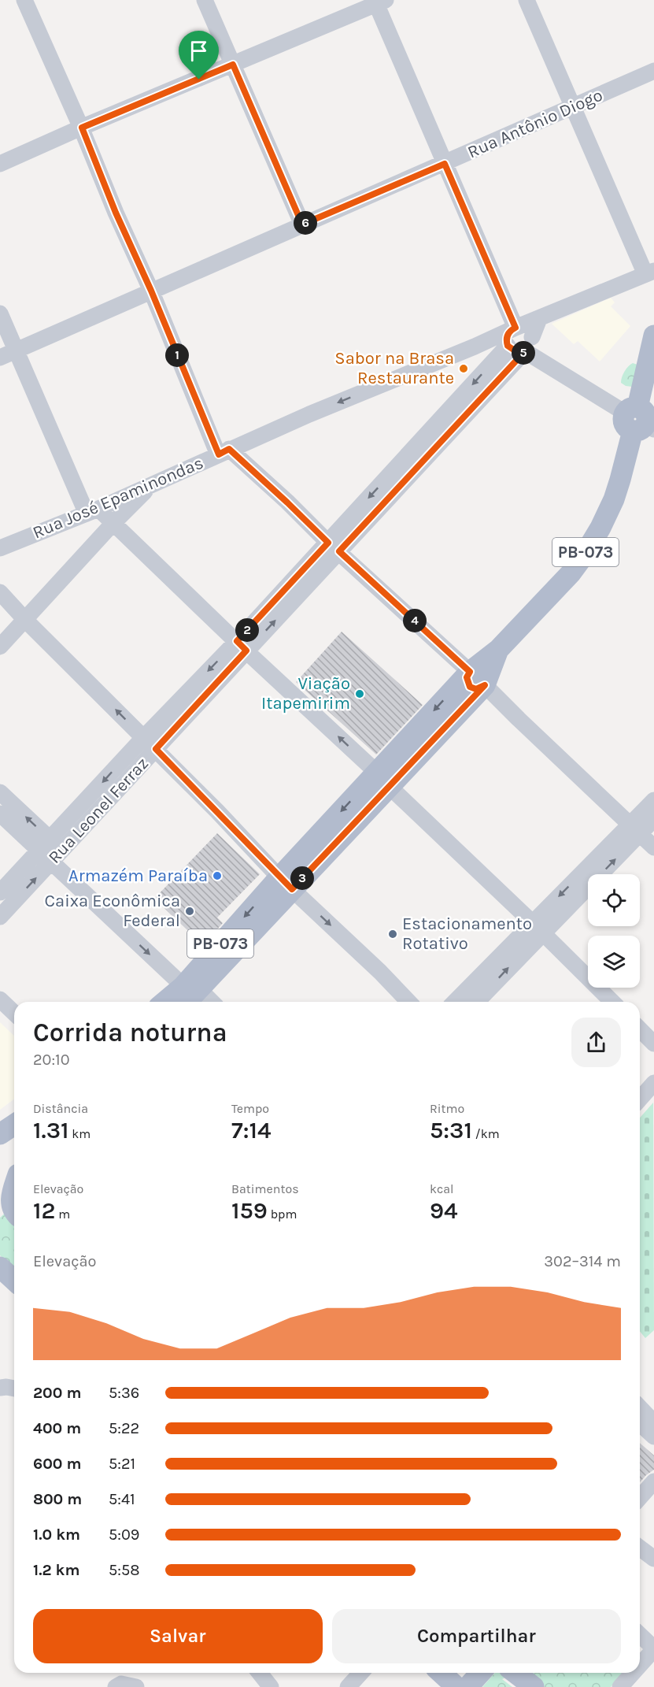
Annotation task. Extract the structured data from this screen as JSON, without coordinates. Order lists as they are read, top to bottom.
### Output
{
  "streets": {
    "main road": ["PB-073"],
    "street": ["Rua Antônio Diogo", "Rua José Epaminondas", "Rua Leonel Ferraz"]
  },
  "crossings": [
    ["Rua José Epaminondas", "Rua Leonel Ferraz"]
  ],
  "one_way": ["Rua José Epaminondas"],
  "places": [
    "Sabor na Brasa Restaurante",
    "Viação Itapemirim",
    "Armazém Paraíba",
    "Caixa Econômica Federal",
    "Estacionamento Rotativo"
  ],
  "page": {
    "pins": [
      "6",
      "5",
      "1",
      "4",
      "2",
      "3"
    ],
    "heading": ["Corrida noturna", "20:10"],
    "stats": [
      ["Distância", "1.31 km"],
      ["Tempo", "7:14"],
      ["Ritmo", "5:31 /km"],
      ["Elevação", "12 m"],
      ["Batimentos", "159 bpm"],
      ["kcal", "94"]
    ],
    "chart": ["Elevação", "302–314 m"],
    "list": [
      {
        "name": "200 m",
        "note": "5:36"
      },
      {
        "name": "400 m",
        "note": "5:22"
      },
      {
        "name": "600 m",
        "note": "5:21"
      },
      {
        "name": "800 m",
        "note": "5:41"
      },
      {
        "name": "1.0 km",
        "note": "5:09"
      },
      {
        "name": "1.2 km",
        "note": "5:58"
      }
    ],
    "buttons": ["Salvar", "Compartilhar"]
  }
}
